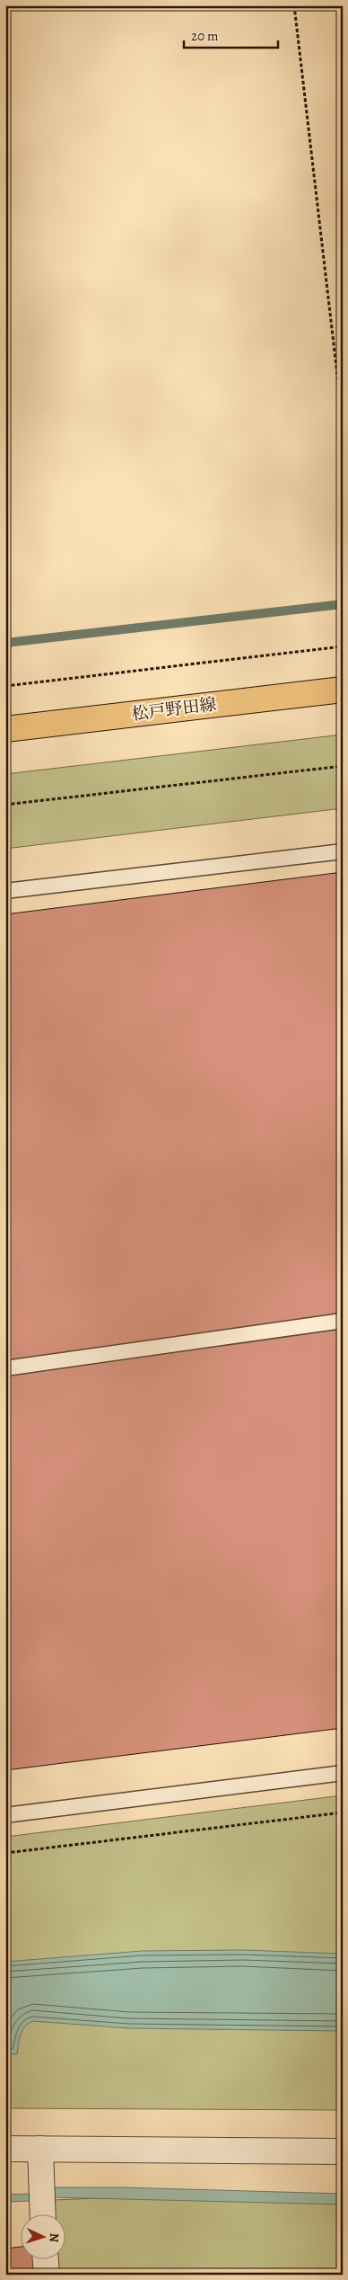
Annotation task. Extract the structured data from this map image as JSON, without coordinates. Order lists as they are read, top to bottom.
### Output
{
  "streets": {
    "main road": ["松戸野田線"]
  },
  "scale_bar": "20 m",
  "north": "right"
}
